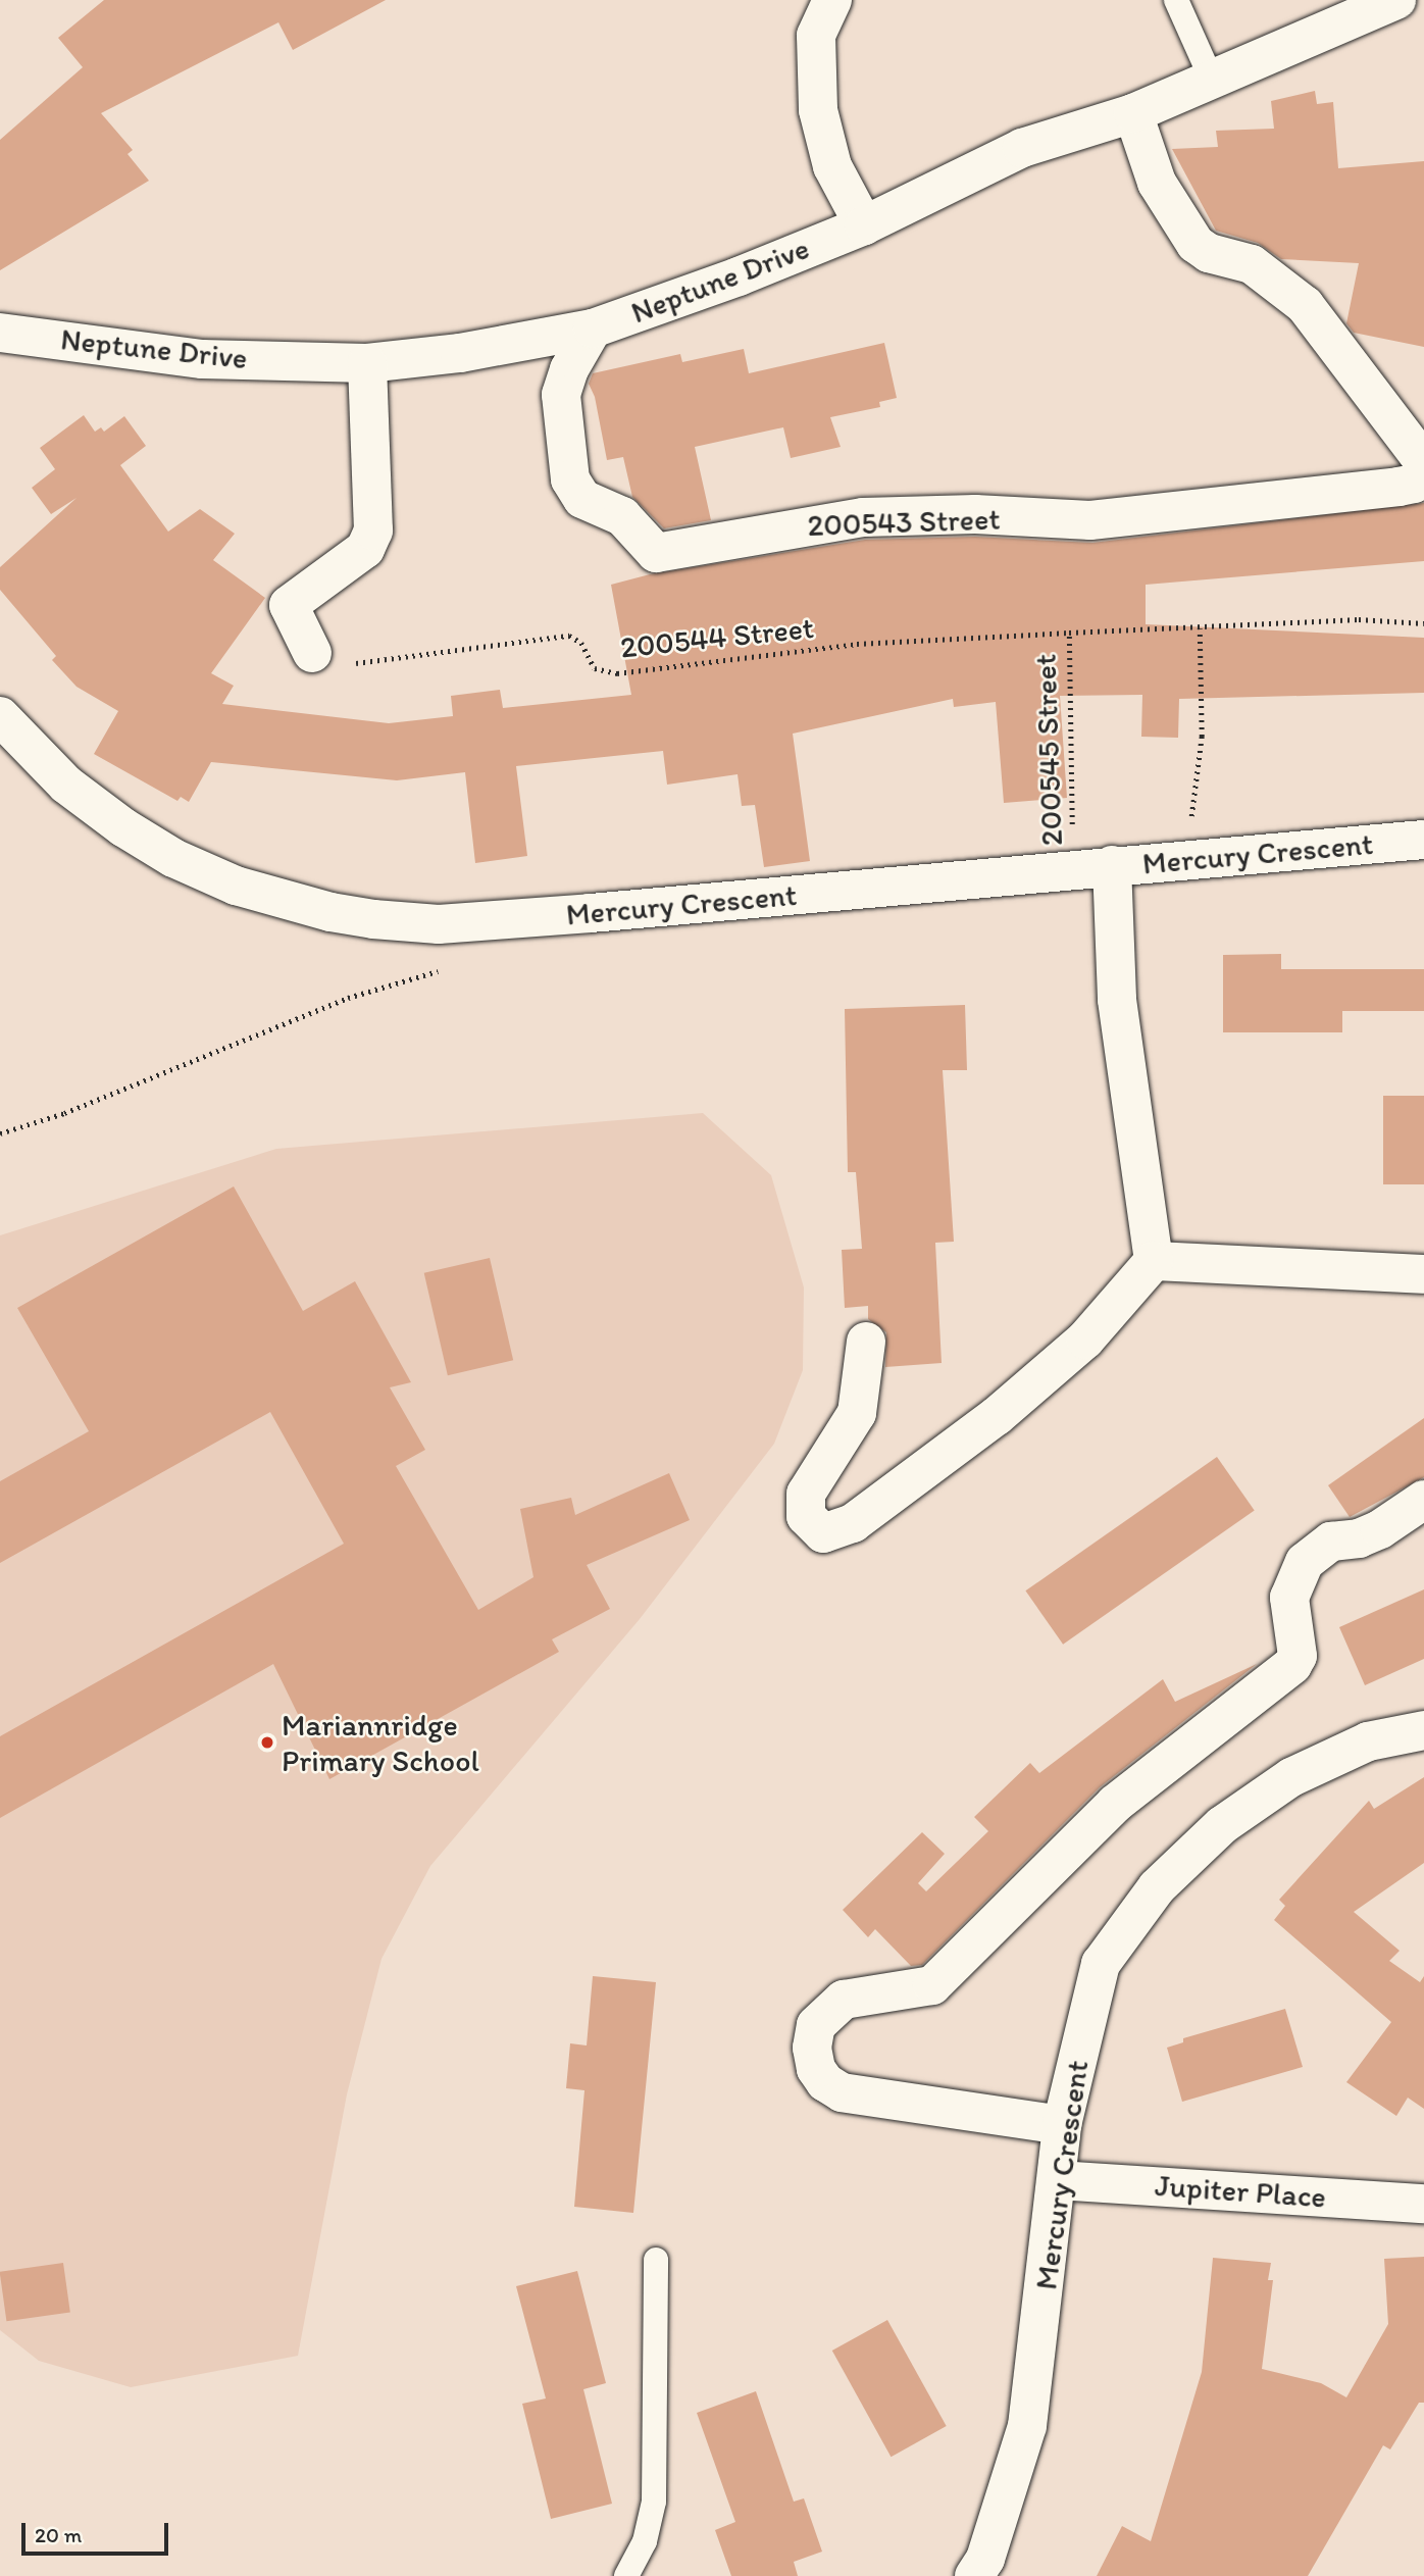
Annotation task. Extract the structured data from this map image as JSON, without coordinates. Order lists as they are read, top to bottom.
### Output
{
  "streets": {
    "street": [
      "Neptune Drive",
      "200543 Street",
      "Mercury Crescent",
      "Jupiter Place"
    ],
    "path": ["200544 Street", "200545 Street"]
  },
  "crossings": [
    ["Neptune Drive", "200543 Street"],
    ["200544 Street", "200545 Street"],
    ["200545 Street", "Mercury Crescent"],
    ["Mercury Crescent", "Jupiter Place"]
  ],
  "places": ["Mariannridge Primary School"],
  "scale_bar": "20 m"
}
